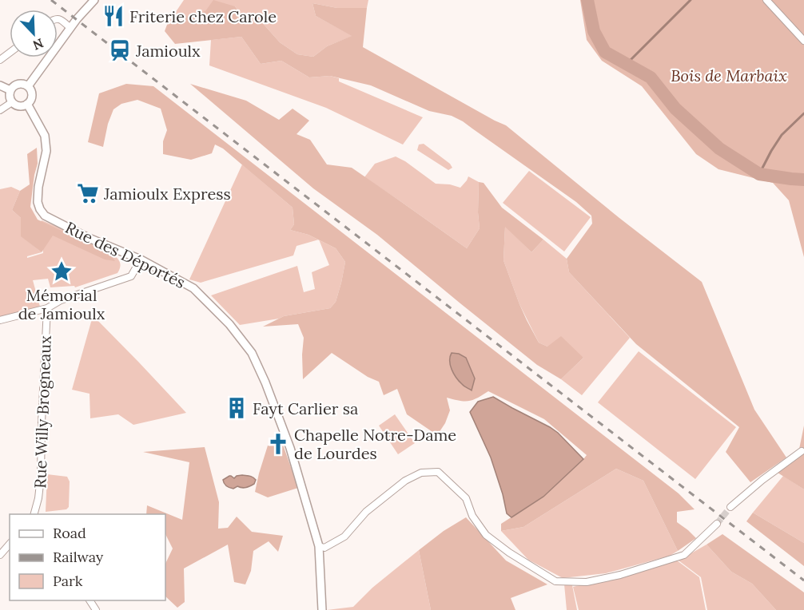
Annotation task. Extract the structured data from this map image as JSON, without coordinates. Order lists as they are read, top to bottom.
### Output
{
  "streets": {
    "street": ["Rue des Déportés", "Rue Willy Brogneaux"]
  },
  "parks": ["Bois de Marbaix"],
  "places": {
    "restaurant": ["Friterie chez Carole"],
    "station": ["Jamioulx"],
    "supermarket": ["Jamioulx Express"],
    "place": ["Mémorial de Jamioulx"],
    "building": ["Fayt Carlier sa"],
    "church": ["Chapelle Notre-Dame de Lourdes"]
  },
  "legend": ["Road", "Railway", "Park"],
  "north": "bottom right"
}
